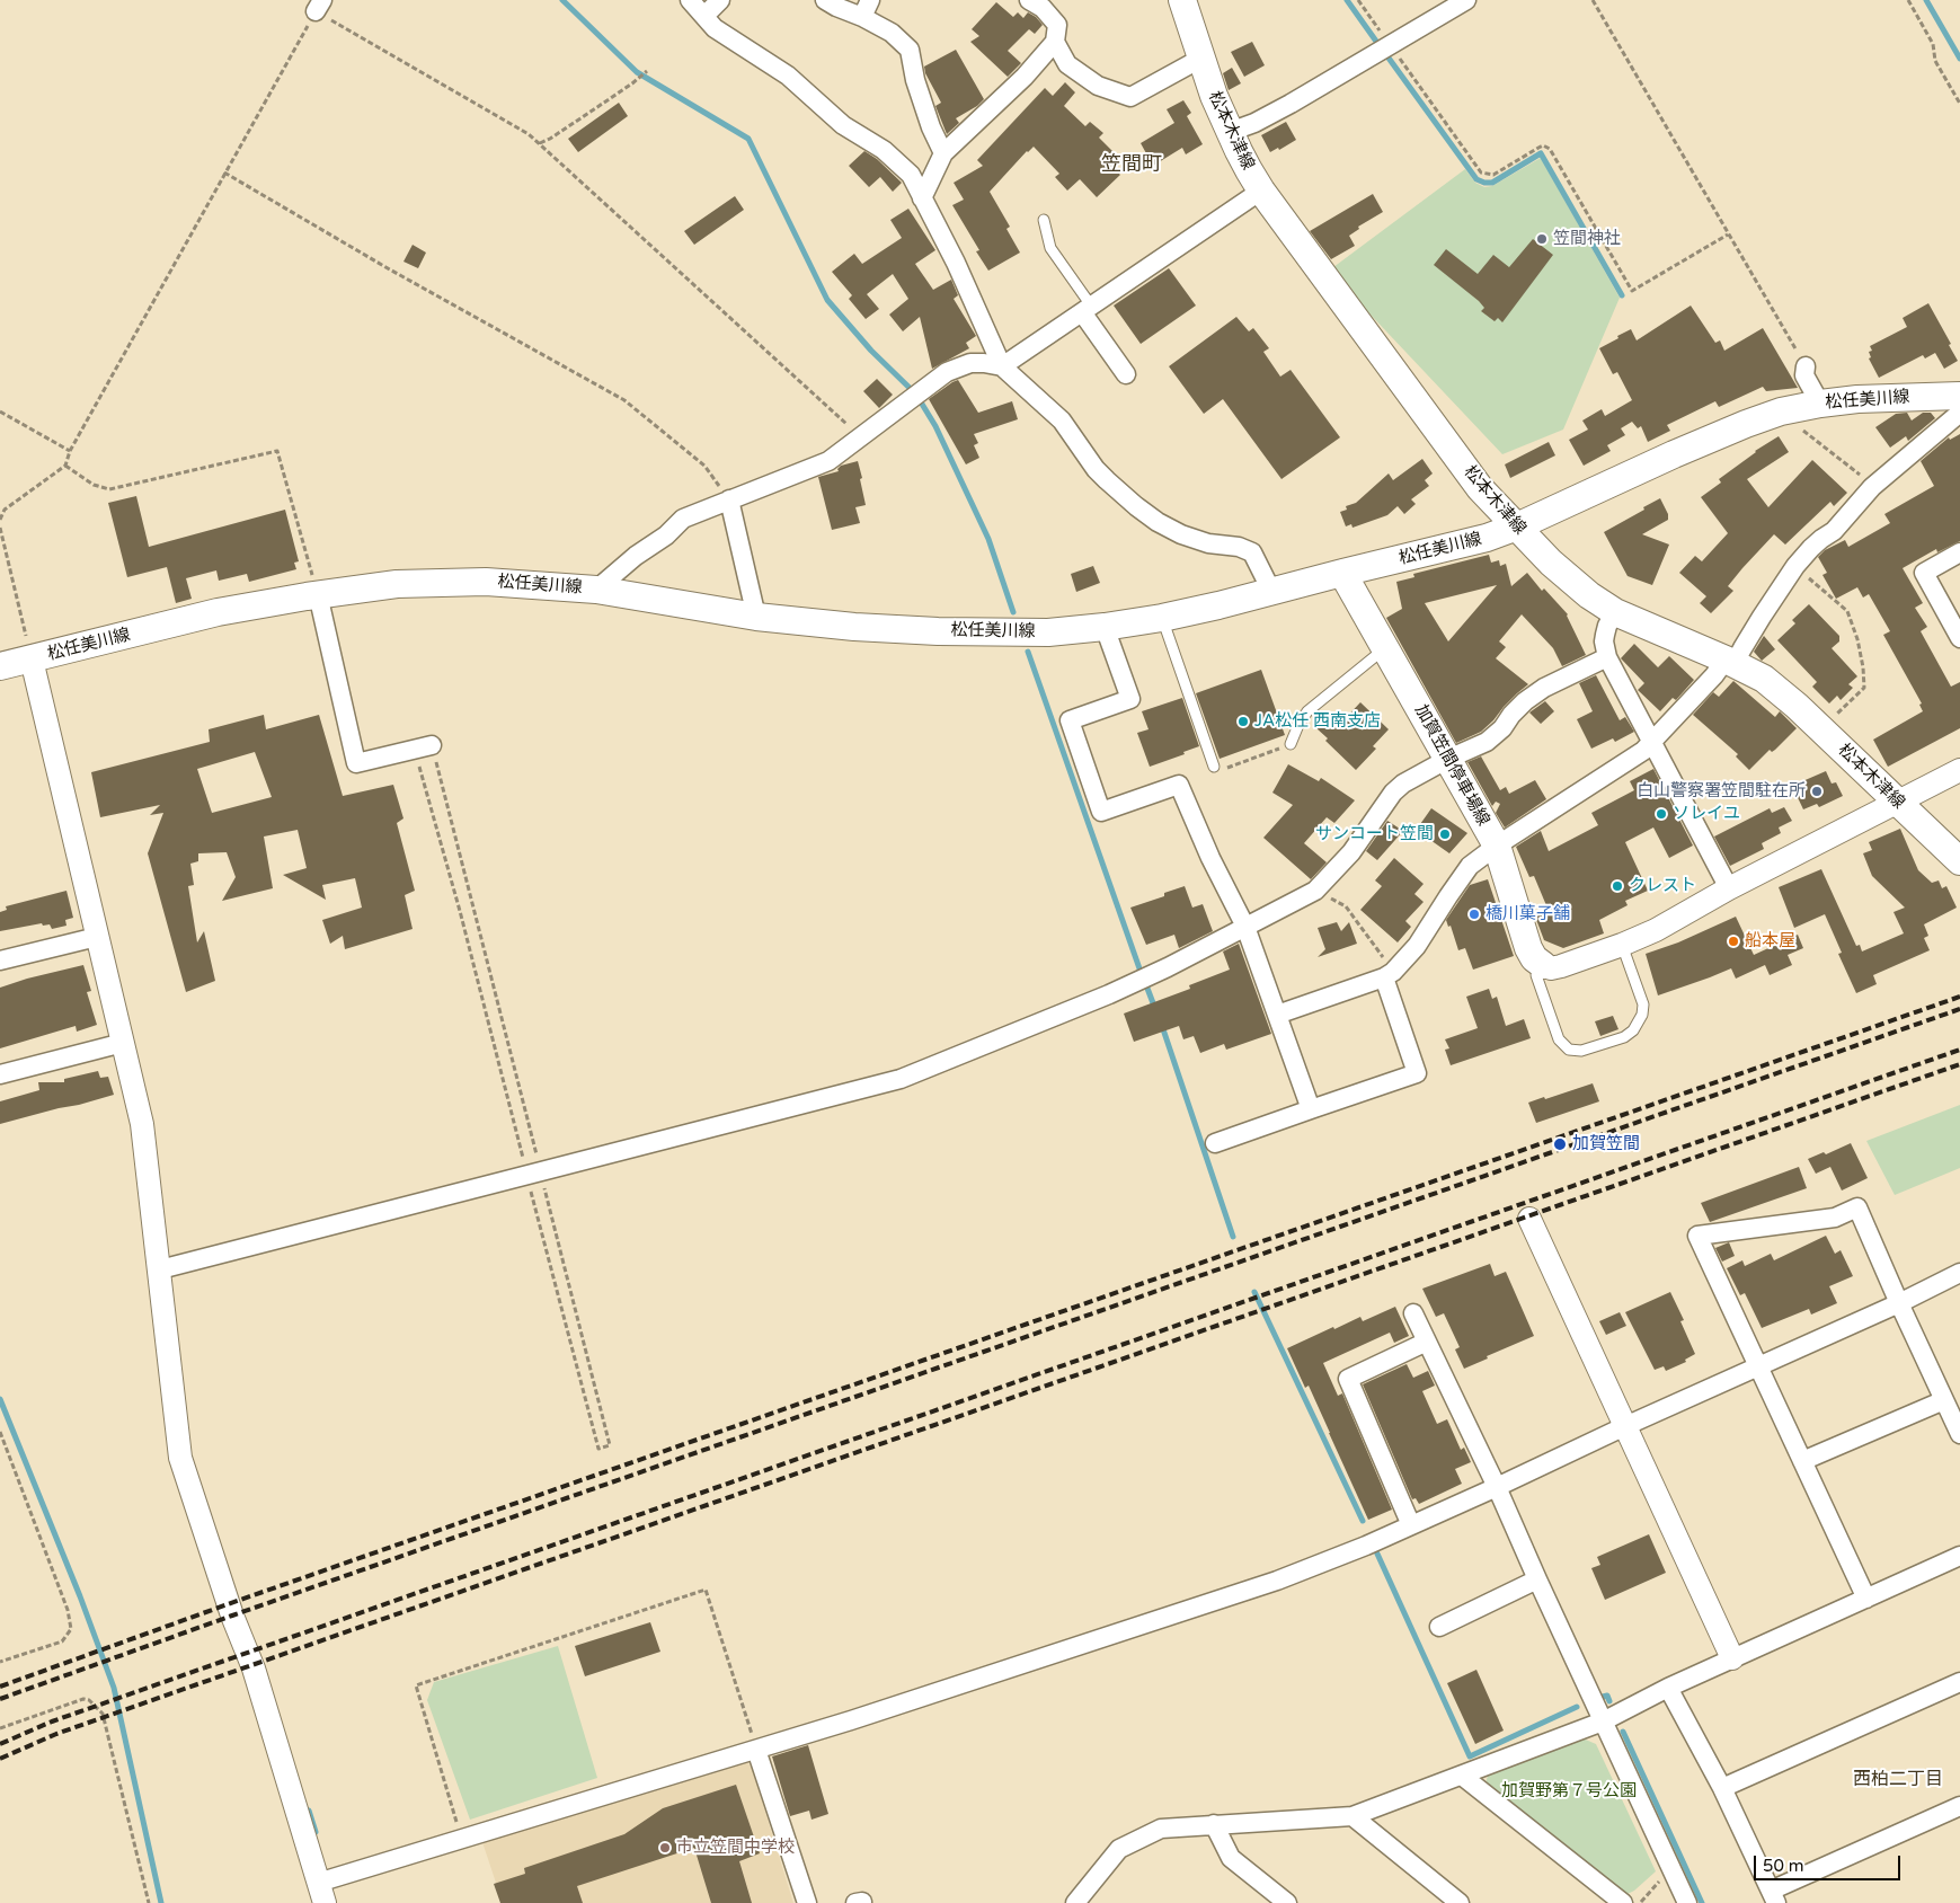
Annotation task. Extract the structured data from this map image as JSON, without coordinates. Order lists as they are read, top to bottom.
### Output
{
  "streets": {
    "main road": ["松本木津線", "松任美川線", "加賀笠間停車場線"]
  },
  "crossings": [
    ["松本木津線", "松任美川線"],
    ["松任美川線", "加賀笠間停車場線"]
  ],
  "districts": ["笠間町", "西柏二丁目"],
  "parks": ["加賀野第７号公園"],
  "places": [
    "笠間神社",
    "JA松任 西南支店",
    "白山警察署笠間駐在所",
    "ソレイユ",
    "サンコート笠間",
    "クレスト",
    "橋川菓子舗",
    "船本屋",
    "加賀笠間",
    "市立笠間中学校"
  ],
  "scale_bar": "50 m"
}
